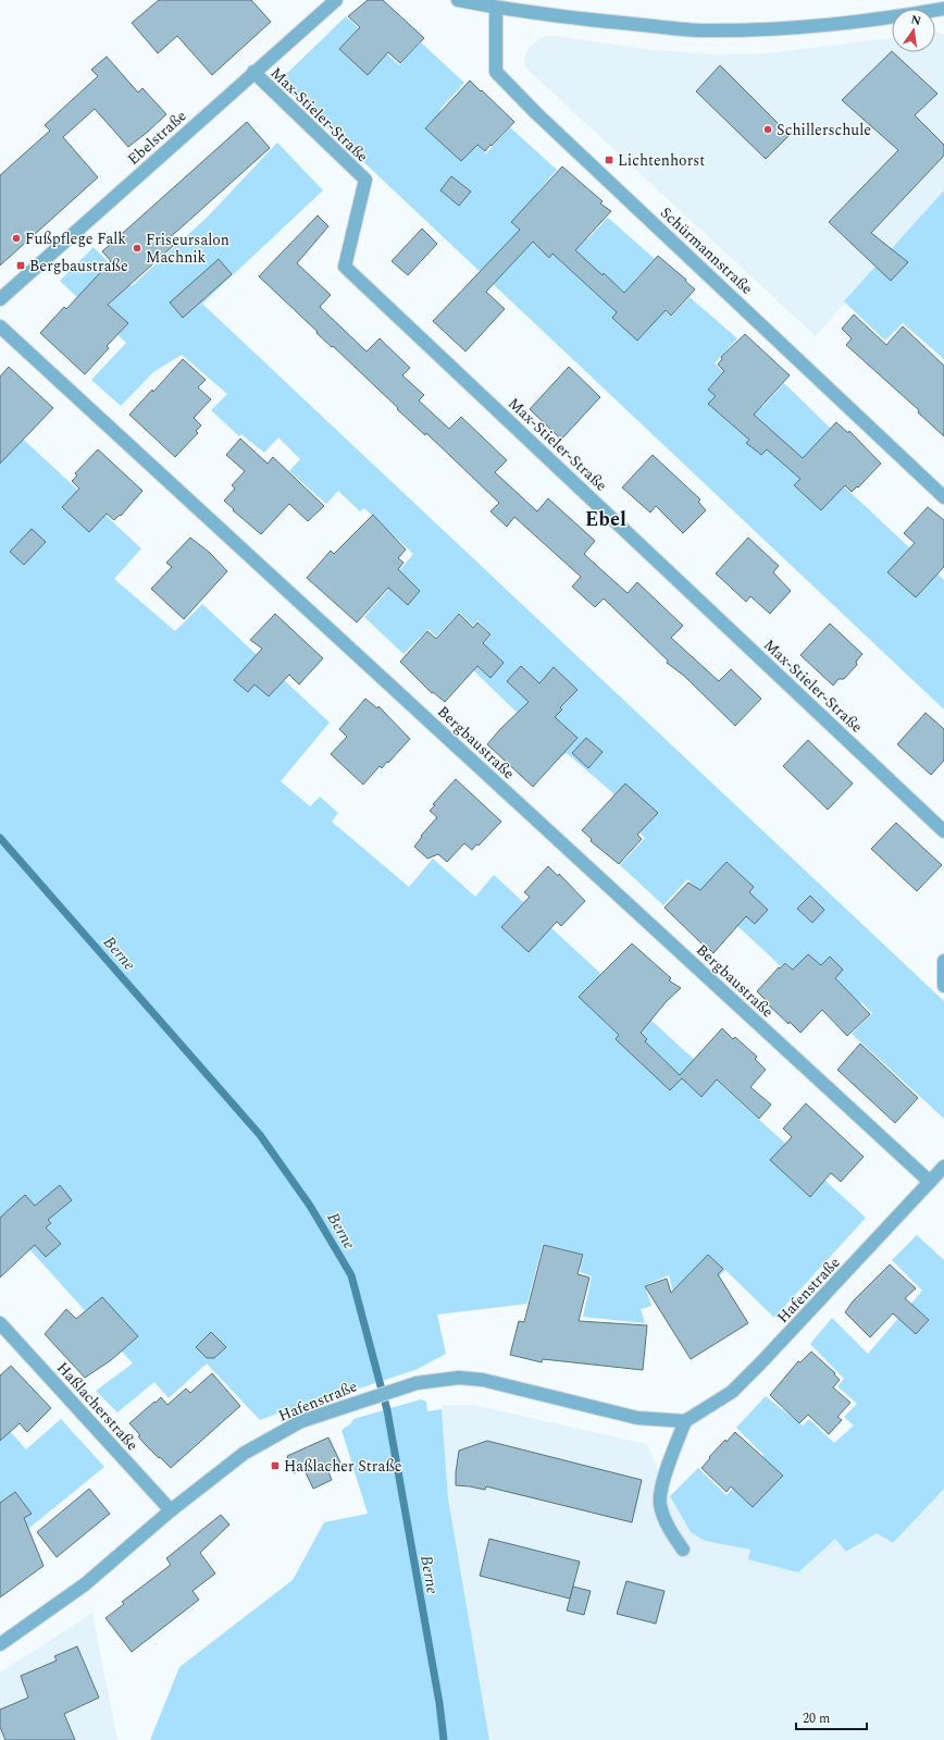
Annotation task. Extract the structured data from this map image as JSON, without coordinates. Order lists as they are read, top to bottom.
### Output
{
  "streets": {
    "street": [
      "Max-Stieler-Straße",
      "Ebelstraße",
      "Schürmannstraße",
      "Bergbaustraße",
      "Hafenstraße",
      "Haßlacherstraße"
    ]
  },
  "crossings": [
    ["Max-Stieler-Straße", "Ebelstraße"],
    ["Bergbaustraße", "Hafenstraße"],
    ["Hafenstraße", "Haßlacherstraße"]
  ],
  "districts": ["Ebel"],
  "water": ["Berne"],
  "places": {
    "other": ["Schillerschule", "Fußpflege Falk", "Friseursalon Machnik"],
    "transit": ["Lichtenhorst", "Bergbaustraße", "Haßlacher Straße"]
  },
  "scale_bar": "20 m",
  "north": "top"
}
